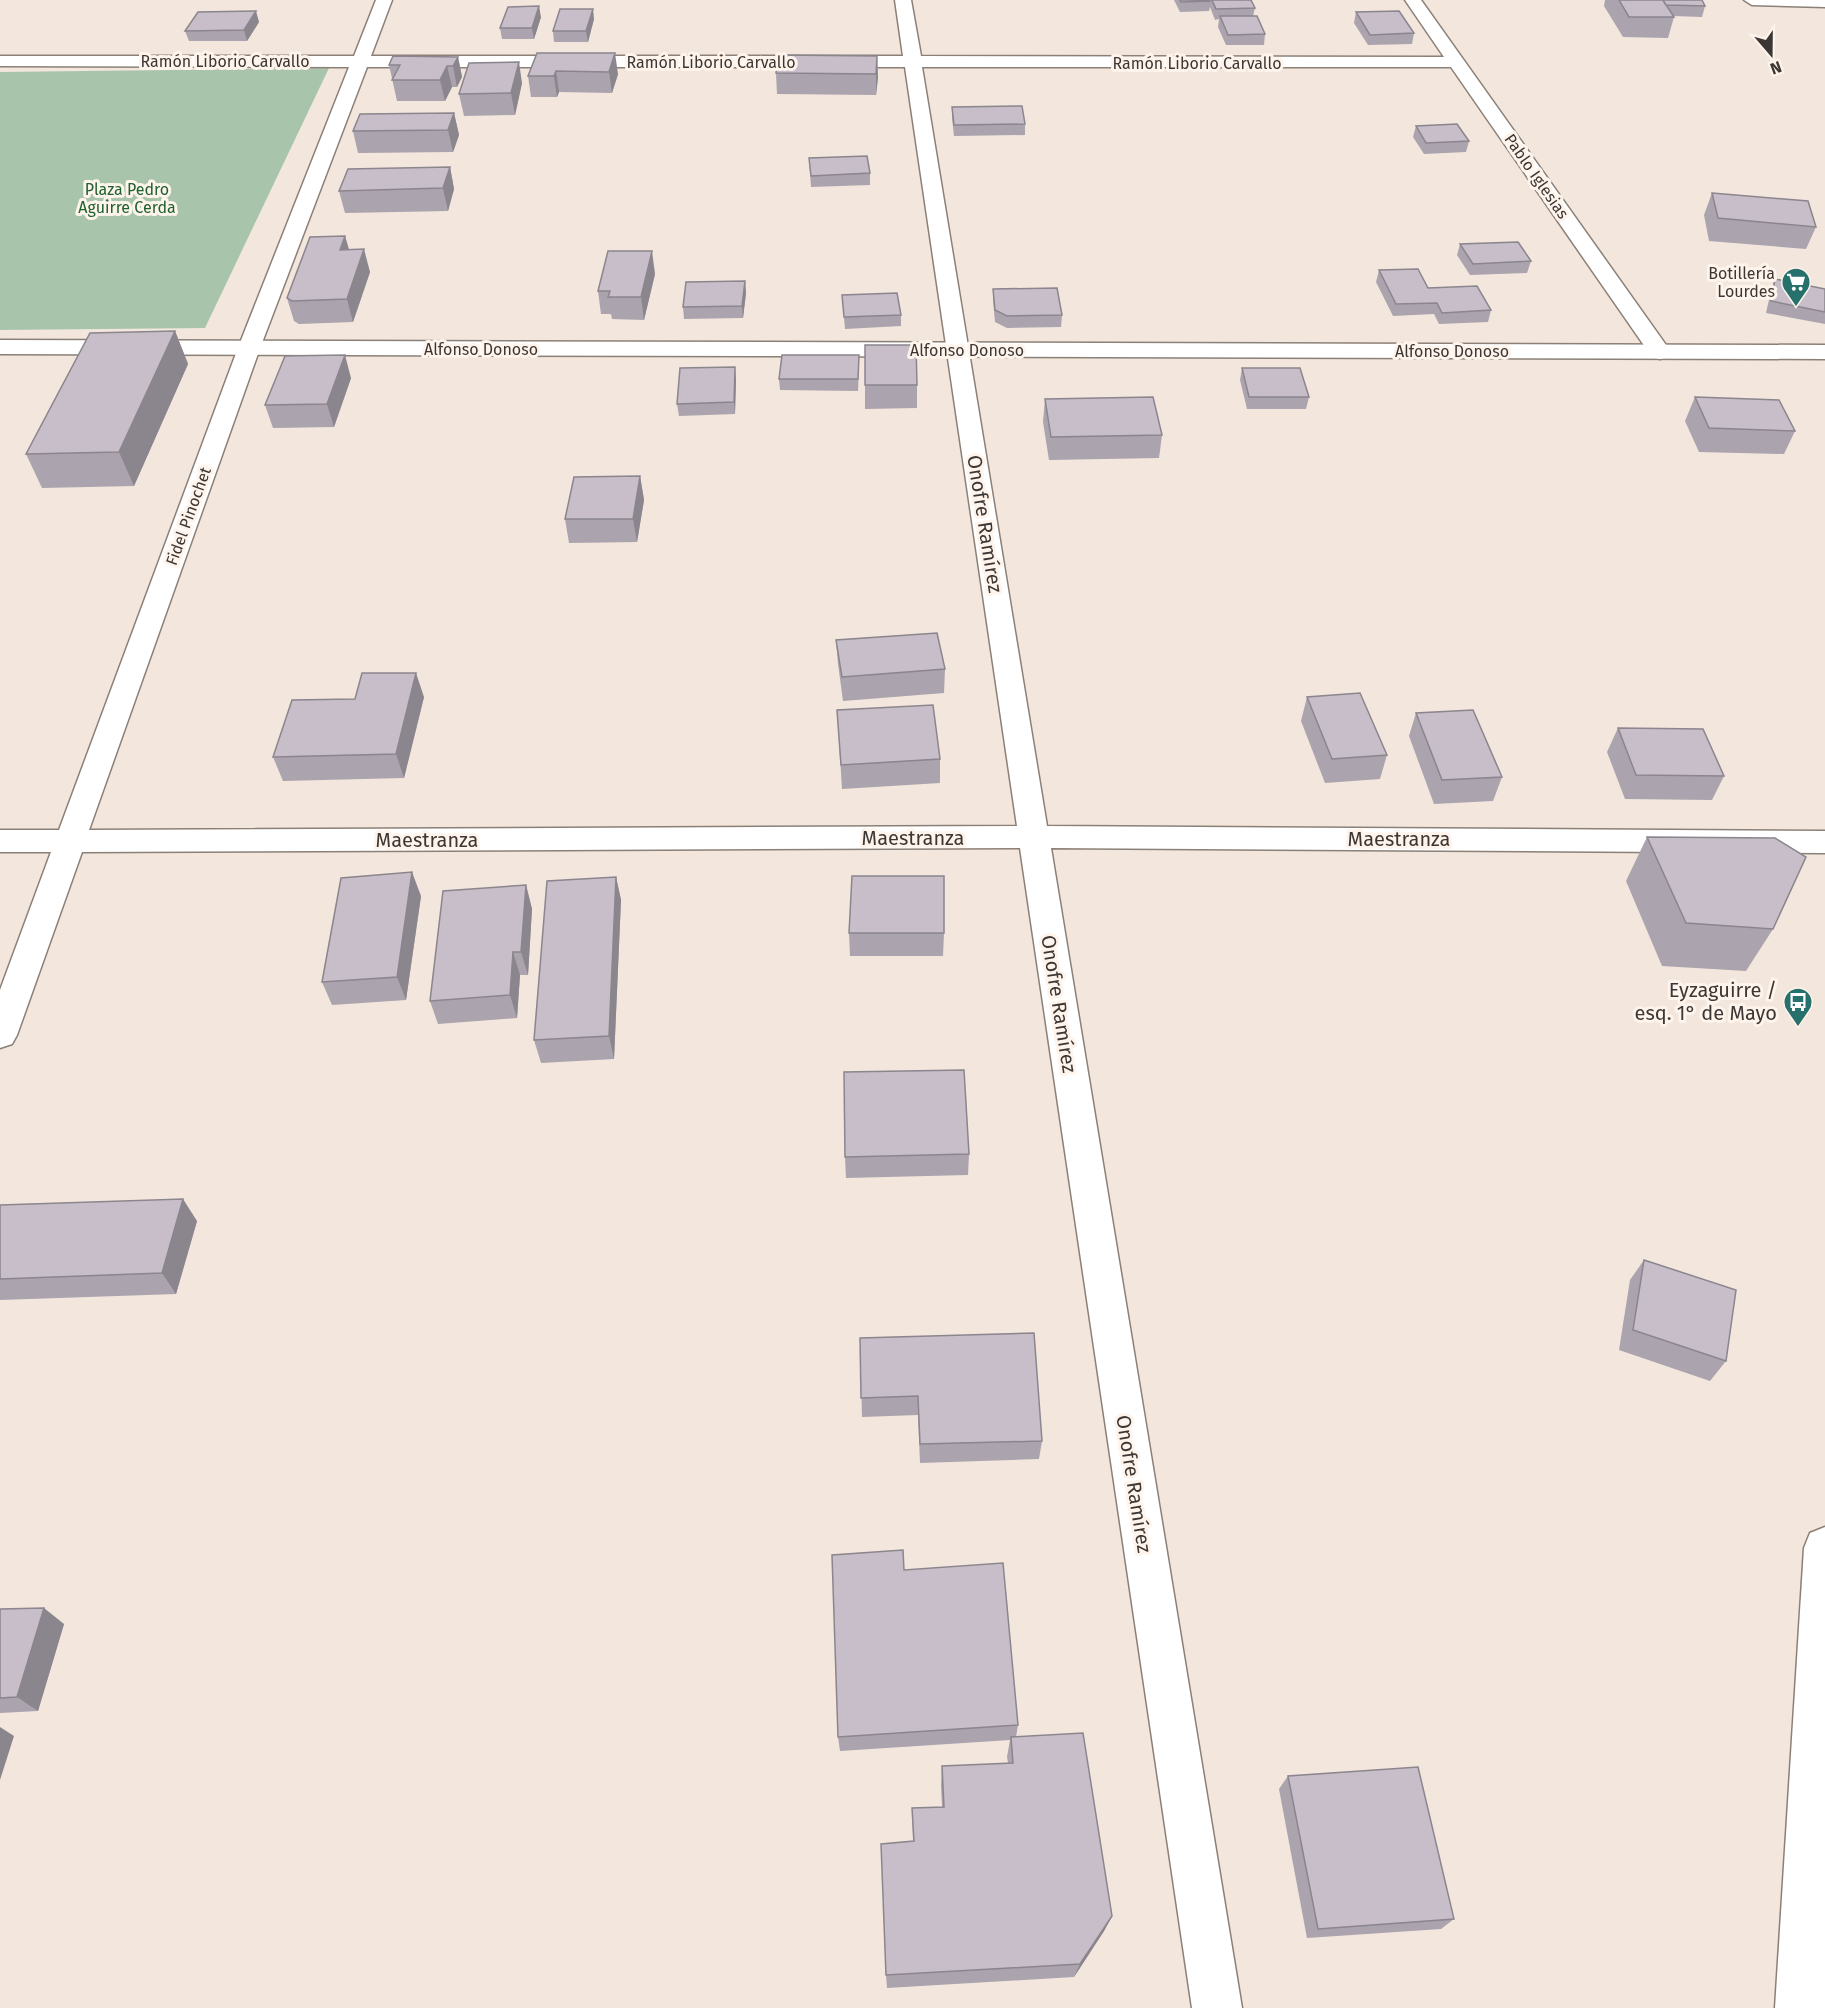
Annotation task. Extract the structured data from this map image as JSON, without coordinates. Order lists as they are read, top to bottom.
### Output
{
  "streets": {
    "street": [
      "Ramón Liborio Carvallo",
      "Pablo Iglesias",
      "Alfonso Donoso",
      "Fidel Pinochet",
      "Onofre Ramírez",
      "Maestranza"
    ]
  },
  "crossings": [
    ["Ramón Liborio Carvallo", "Pablo Iglesias"],
    ["Ramón Liborio Carvallo", "Fidel Pinochet"],
    ["Ramón Liborio Carvallo", "Onofre Ramírez"],
    ["Pablo Iglesias", "Alfonso Donoso"],
    ["Alfonso Donoso", "Fidel Pinochet"],
    ["Alfonso Donoso", "Onofre Ramírez"],
    ["Fidel Pinochet", "Maestranza"],
    ["Onofre Ramírez", "Maestranza"]
  ],
  "parks": ["Plaza Pedro Aguirre Cerda"],
  "places": {
    "supermarket": ["Botillería Lourdes"],
    "bus stop": ["Eyzaguirre / esq. 1° de Mayo"]
  },
  "north": "bottom"
}
